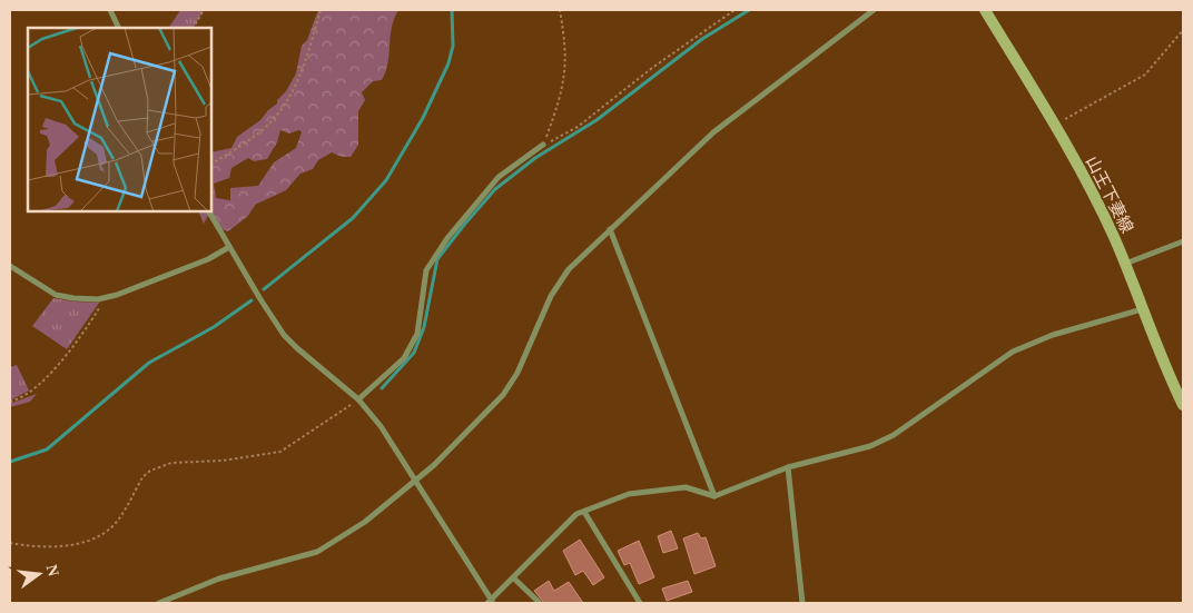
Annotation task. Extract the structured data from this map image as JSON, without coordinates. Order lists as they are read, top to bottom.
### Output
{
  "streets": {
    "main road": ["山王下妻線"]
  },
  "north": "right"
}
